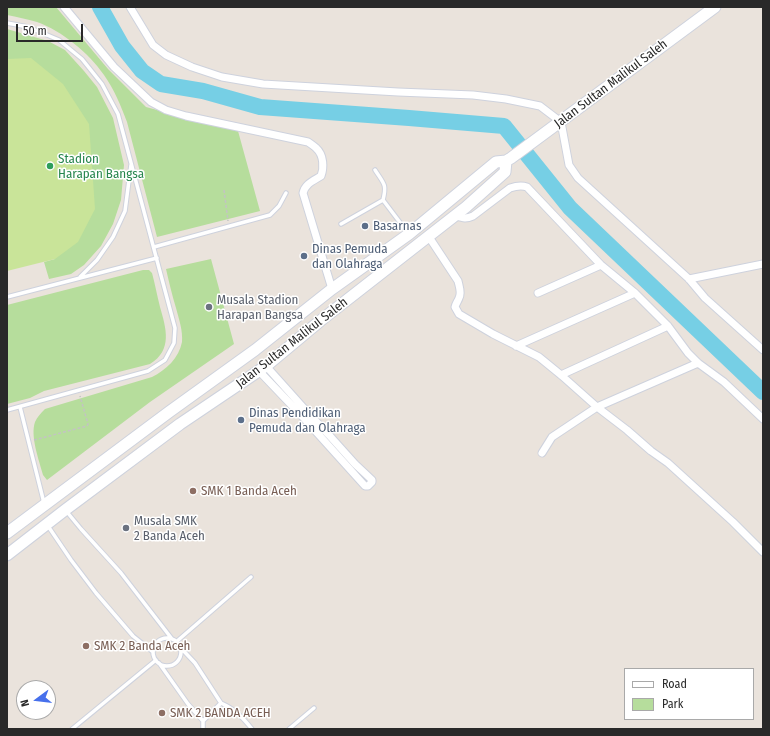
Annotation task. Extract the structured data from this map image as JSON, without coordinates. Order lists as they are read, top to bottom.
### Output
{
  "streets": {
    "main road": ["Jalan Sultan Malikul Saleh"]
  },
  "places": [
    "Stadion Harapan Bangsa",
    "Basarnas",
    "Dinas Pemuda dan Olahraga",
    "Musala Stadion Harapan Bangsa",
    "Dinas Pendidikan Pemuda dan Olahraga",
    "SMK 1 Banda Aceh",
    "Musala SMK 2 Banda Aceh",
    "SMK 2 Banda Aceh",
    "SMK 2 BANDA ACEH"
  ],
  "legend": ["Road", "Park"],
  "scale_bar": "50 m",
  "north": "left"
}
